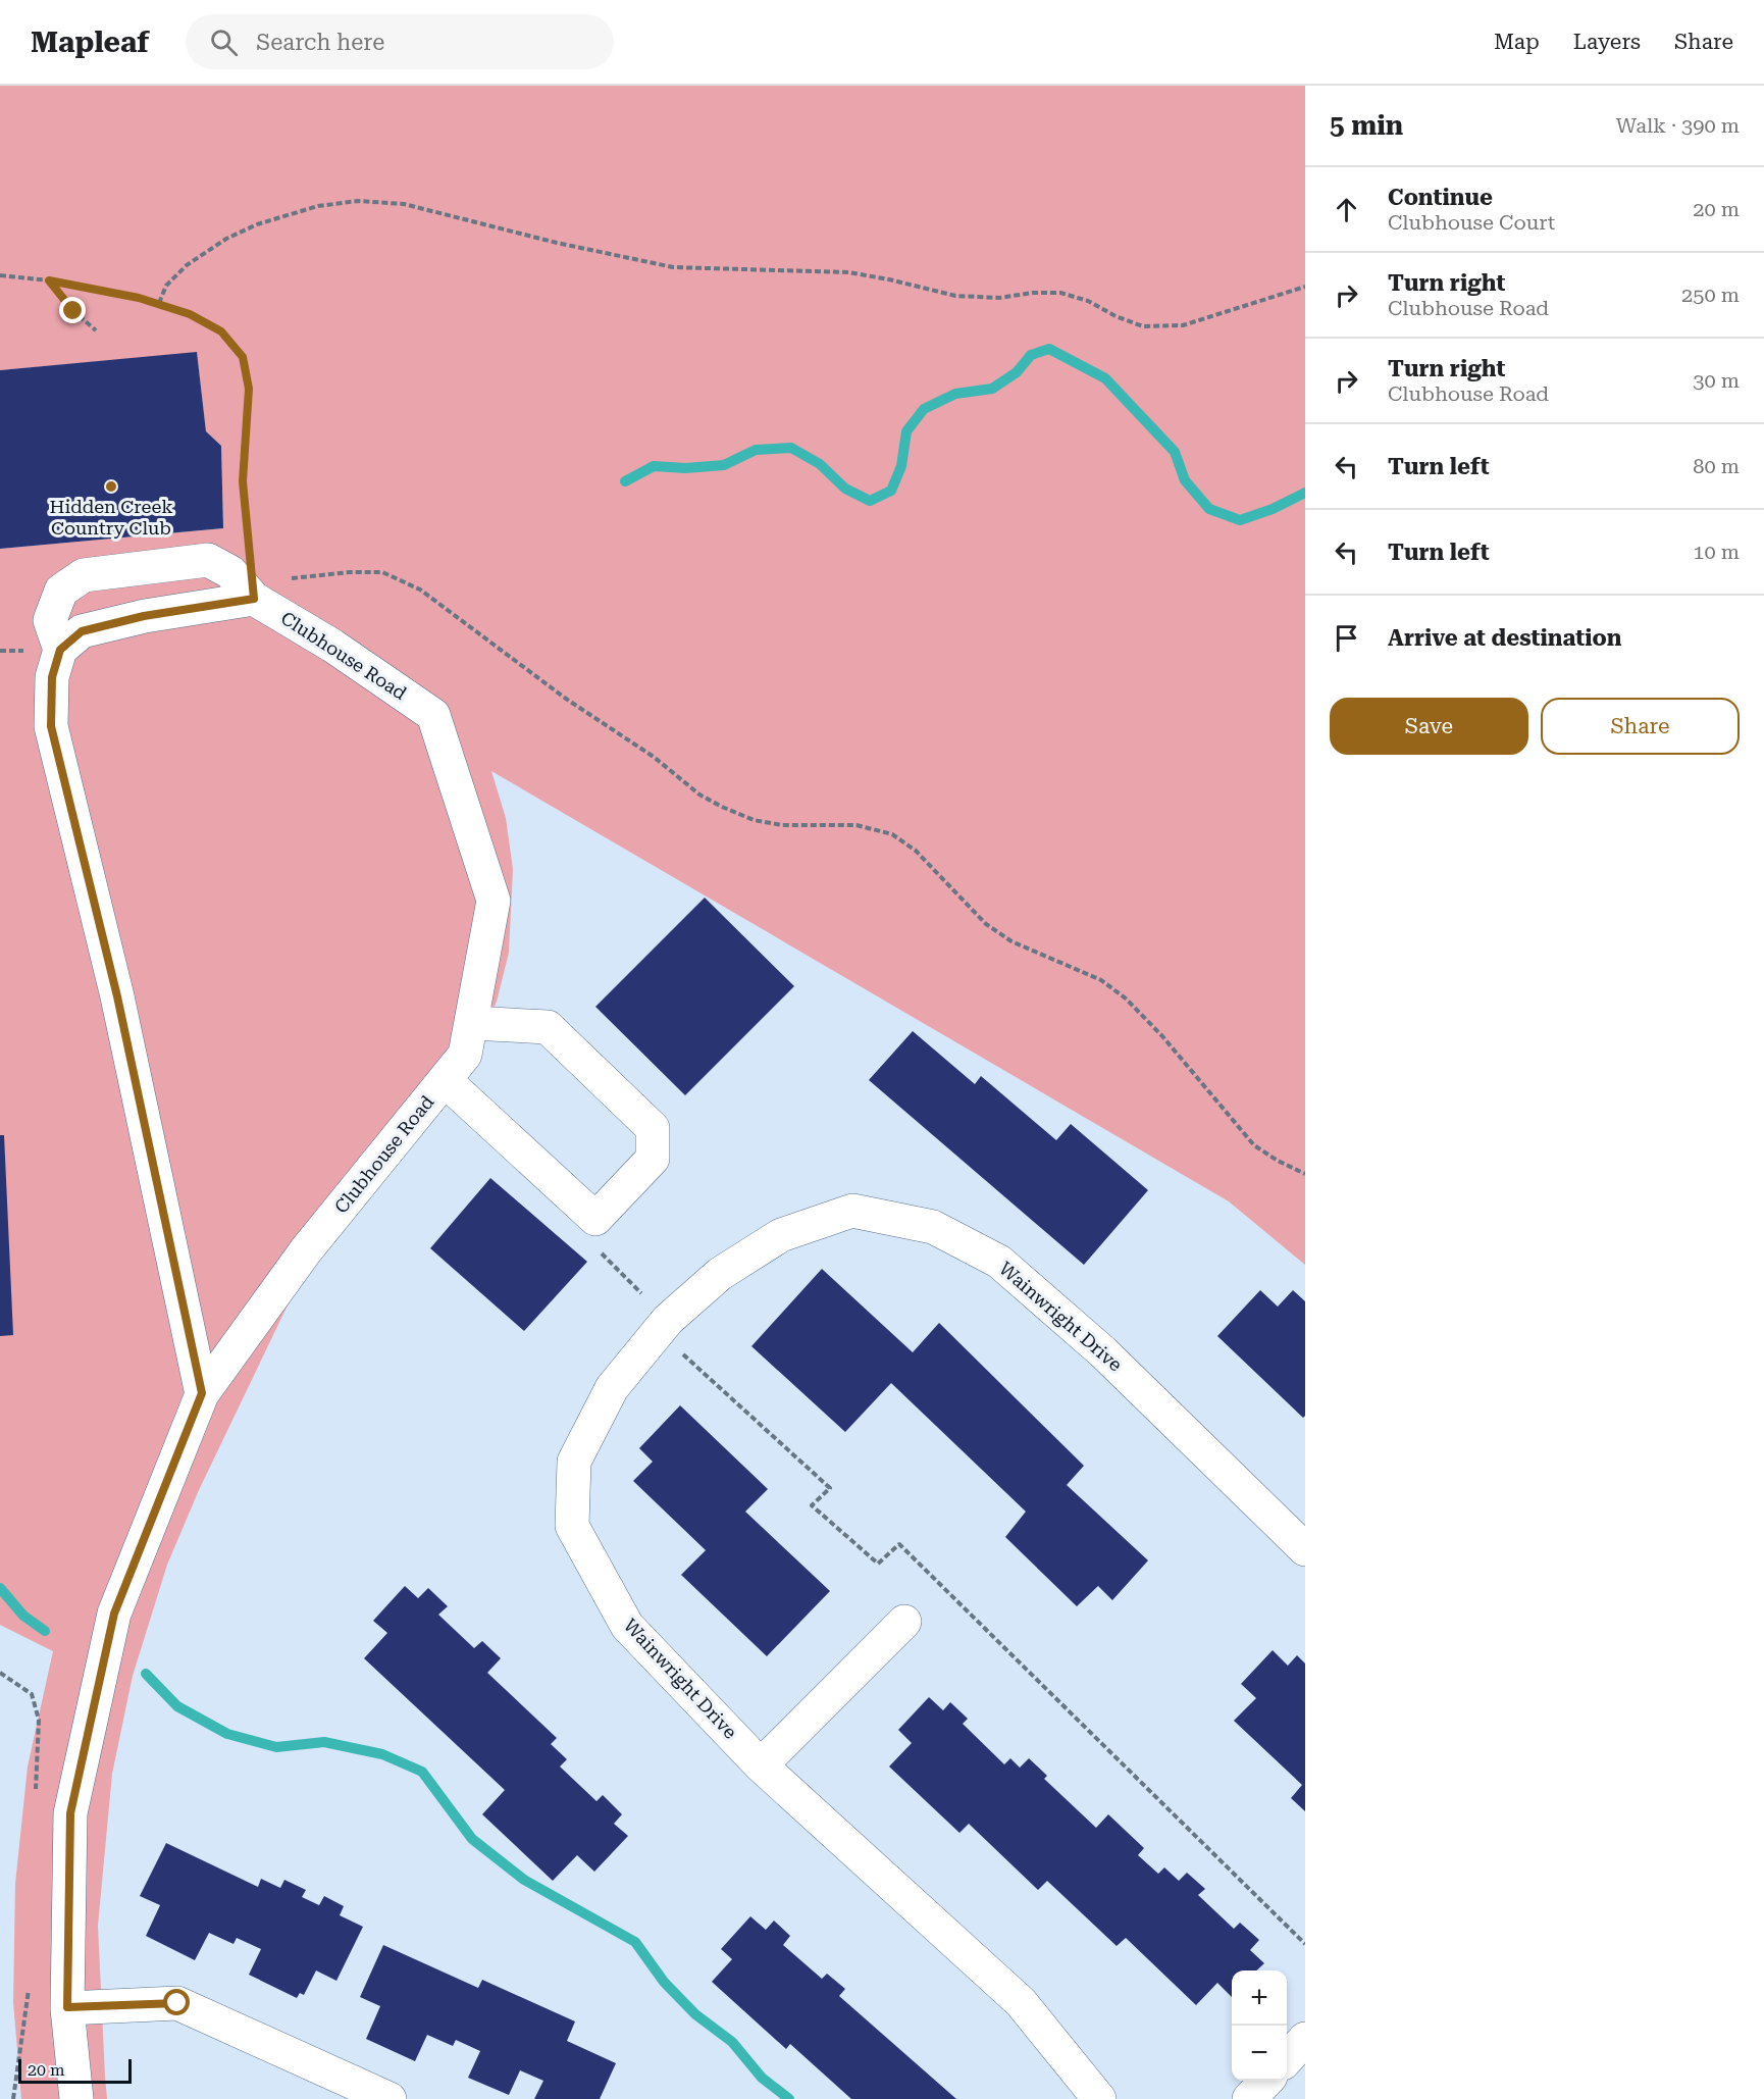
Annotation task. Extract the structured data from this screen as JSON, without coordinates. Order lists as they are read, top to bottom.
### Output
{
  "streets": {
    "street": ["Clubhouse Road", "Wainwright Drive"]
  },
  "places": ["Hidden Creek Country Club"],
  "scale_bar": "20 m",
  "page": {
    "header": "Mapleaf",
    "search": "Search here",
    "nav": ["Map", "Layers", "Share"],
    "heading": ["5 min", "Walk · 390 m"],
    "list": [
      ["Continue", "Clubhouse Court", "20 m"],
      ["Turn right", "Clubhouse Road", "250 m"],
      ["Turn right", "Clubhouse Road", "30 m"],
      ["Turn left", "80 m"],
      ["Turn left", "10 m"],
      "Arrive at destination"
    ],
    "buttons": ["Save", "Share"],
    "map_buttons": ["+", "−"],
    "scale": "20 m"
  }
}
